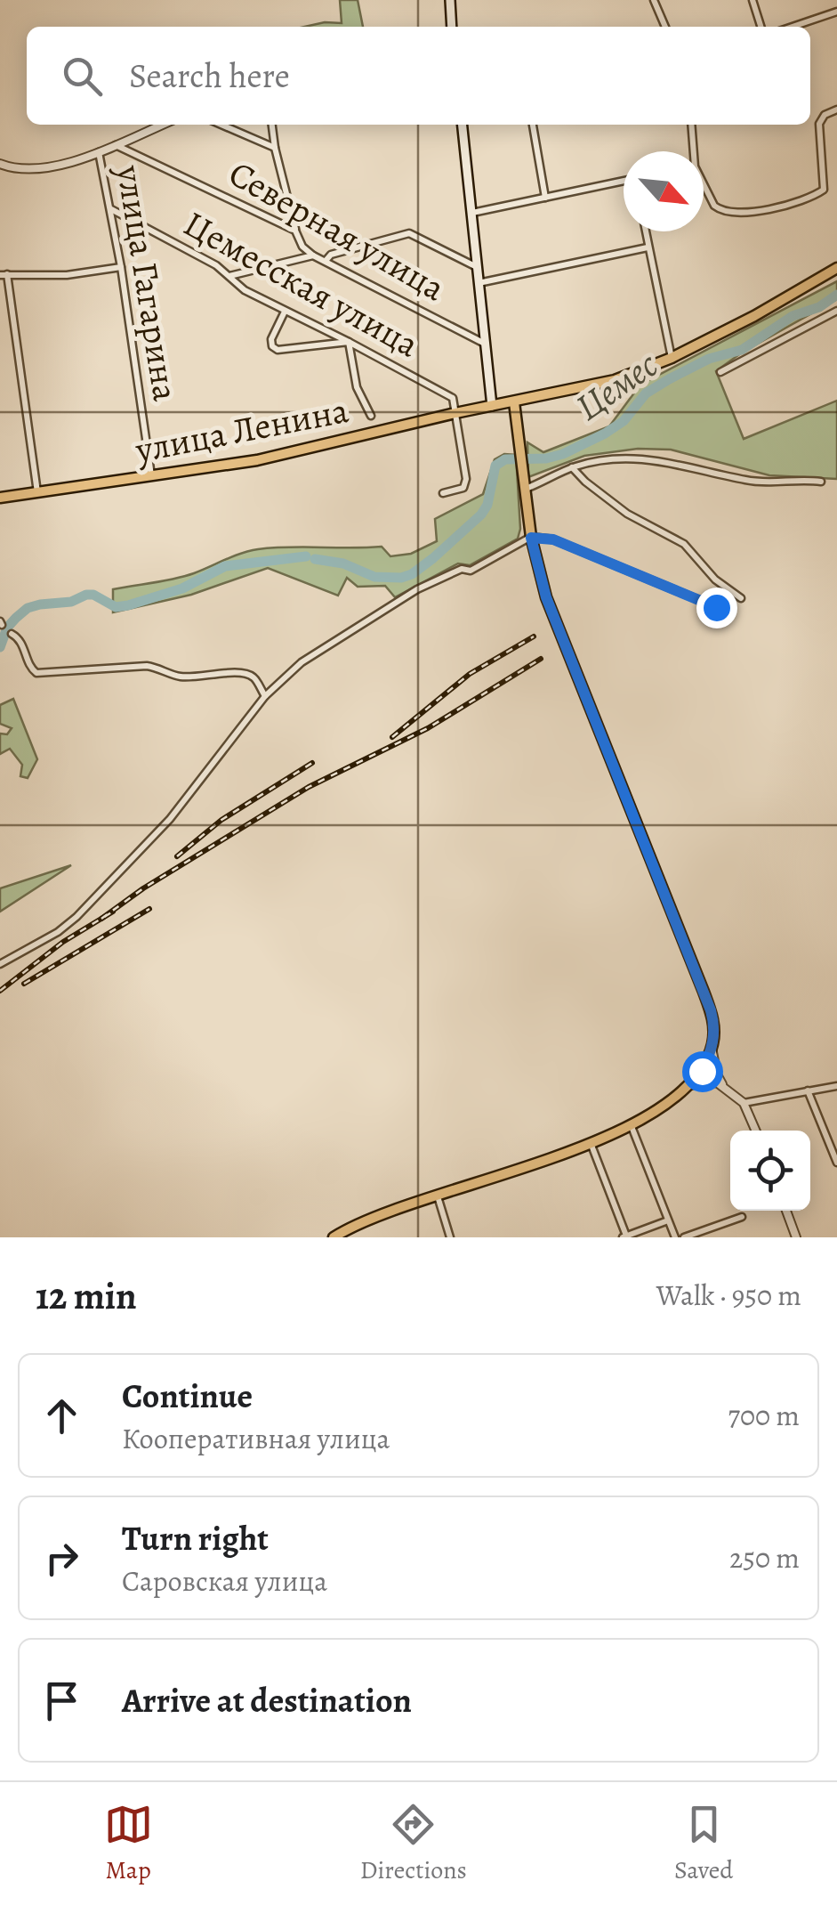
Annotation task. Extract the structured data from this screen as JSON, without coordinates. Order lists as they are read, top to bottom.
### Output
{
  "streets": {
    "main road": ["улица Ленина"],
    "street": ["Северная улица", "улица Гагарина", "Цемесская улица"]
  },
  "crossings": [
    ["улица Гагарина", "Цемесская улица"],
    ["улица Гагарина", "улица Ленина"],
    ["Цемесская улица", "улица Ленина"]
  ],
  "water": ["Цемес"],
  "north": "bottom right",
  "page": {
    "search": "Search here",
    "heading": ["12 min", "Walk · 950 m"],
    "list": [
      ["Continue", "Кооперативная улица", "700 m"],
      ["Turn right", "Саровская улица", "250 m"],
      "Arrive at destination"
    ],
    "nav": ["Map", "Directions", "Saved"]
  }
}
